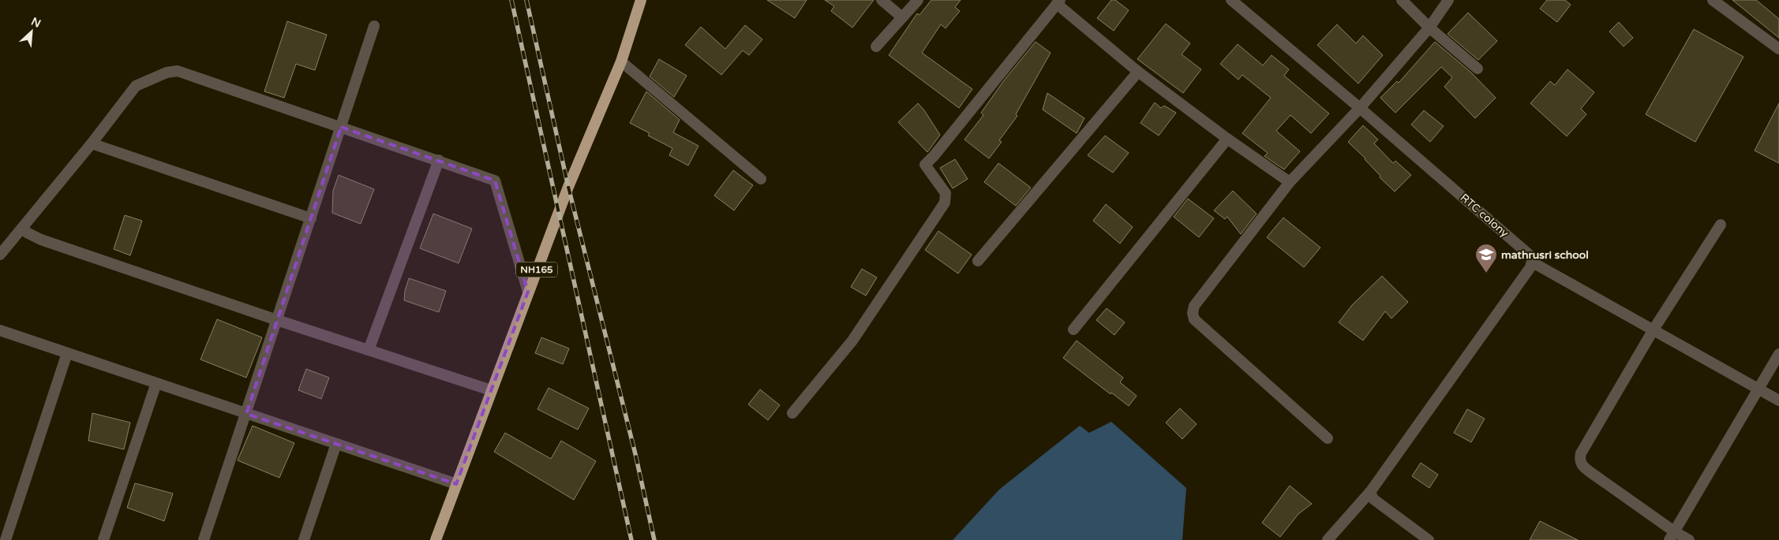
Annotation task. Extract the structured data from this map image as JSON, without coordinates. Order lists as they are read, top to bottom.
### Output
{
  "streets": {
    "highway": ["NH165"],
    "street": ["RTC colony"]
  },
  "places": {
    "school or university": ["mathrusri school"]
  },
  "north": "top right"
}
